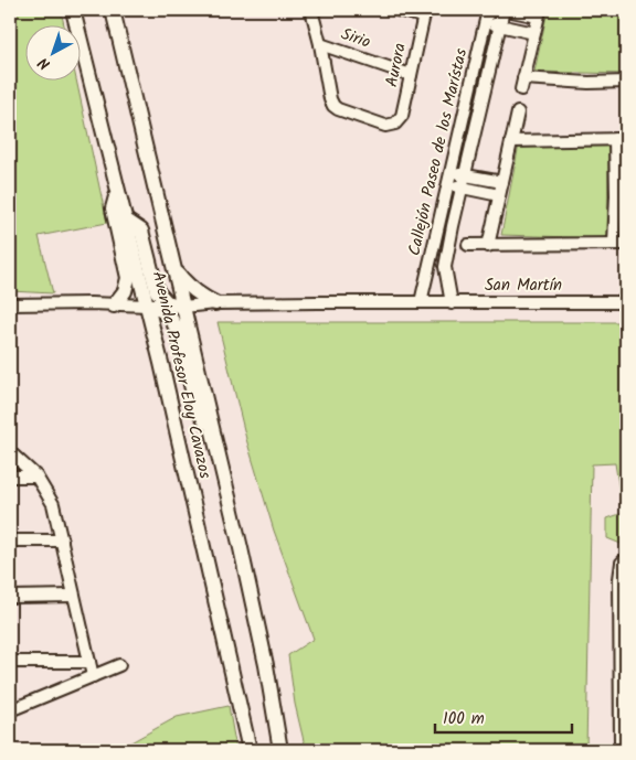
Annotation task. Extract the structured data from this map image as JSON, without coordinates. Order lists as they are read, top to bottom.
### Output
{
  "streets": {
    "main road": ["Avenida Profesor Eloy Cavazos"],
    "street": [
      "Sirio",
      "Aurora",
      "Callejón Paseo de los Marístas",
      "San Martín"
    ]
  },
  "crossings": [
    ["Sirio", "Aurora"],
    ["Callejón Paseo de los Marístas", "San Martín"],
    ["San Martín", "Avenida Profesor Eloy Cavazos"]
  ],
  "scale_bar": "100 m",
  "north": "bottom left"
}
